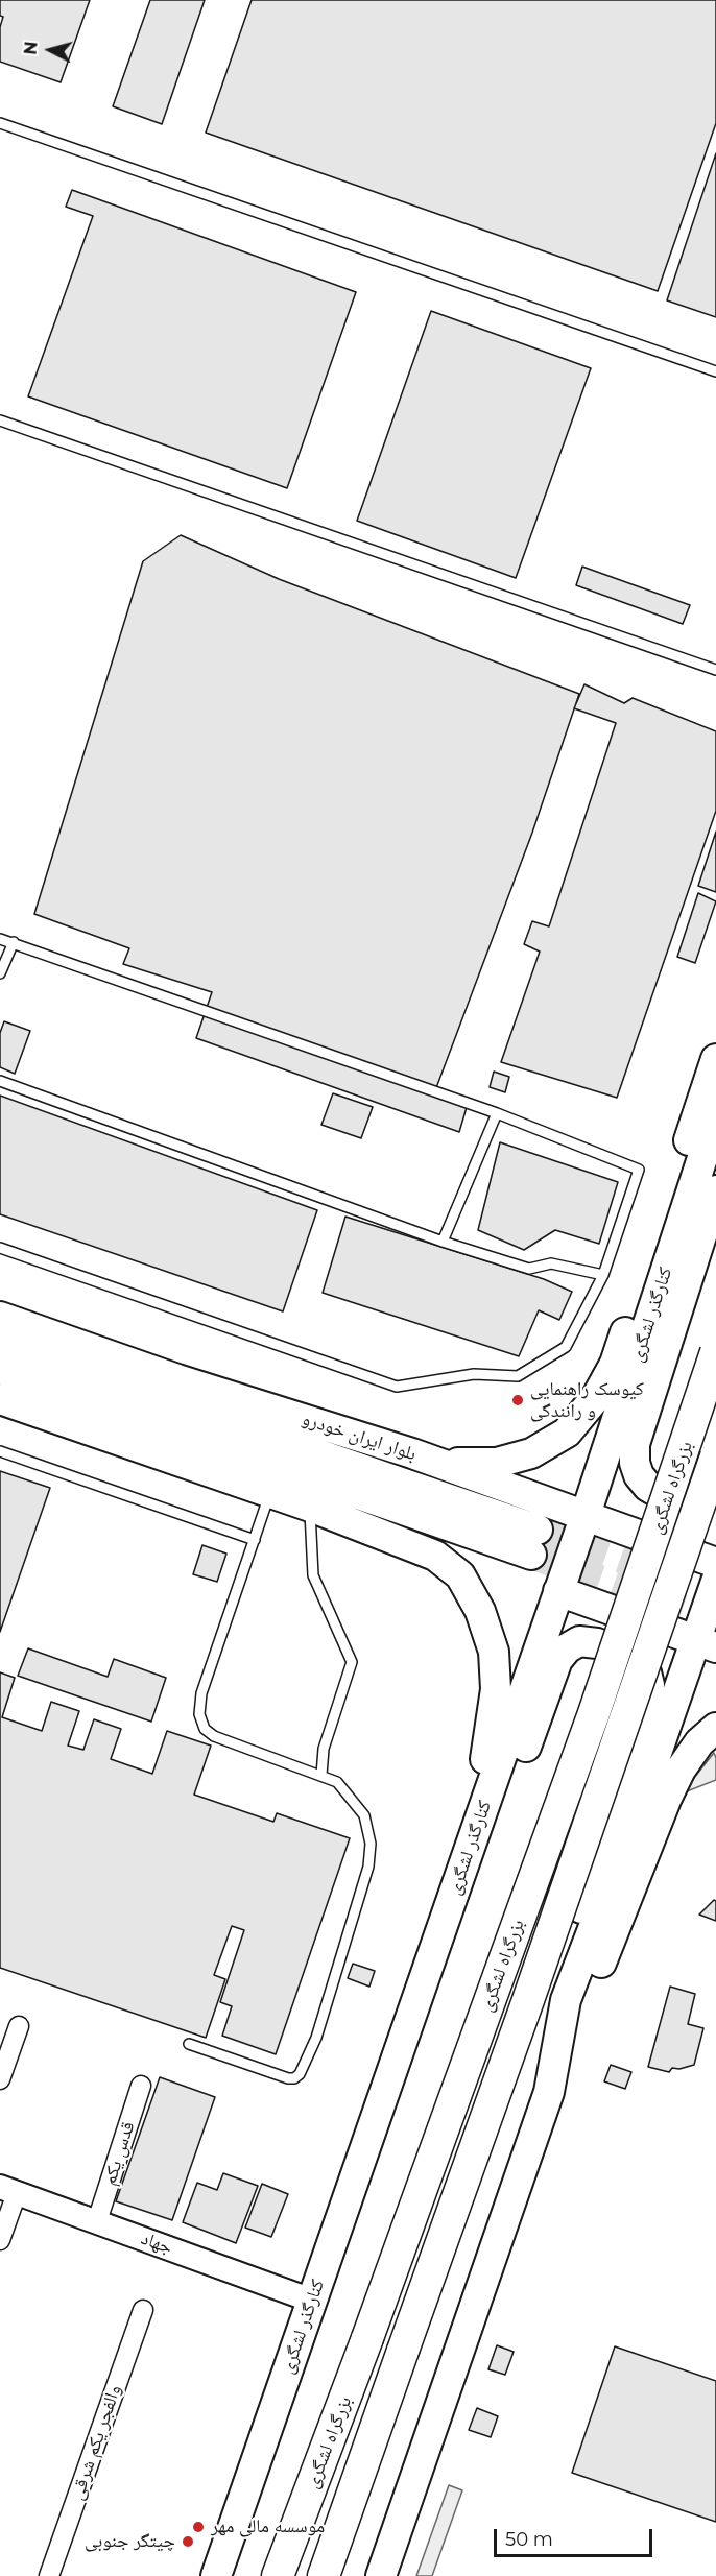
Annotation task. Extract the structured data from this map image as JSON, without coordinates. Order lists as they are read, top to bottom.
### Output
{
  "streets": {
    "highway": ["بزرگراه لشگری"],
    "main road": ["کنارگذر لشگری", "بلوار ایران خودرو"],
    "street": ["قدس یکم", "جهاد", "والفجر یکم شرقی"]
  },
  "crossings": [
    ["کنارگذر لشگری", "بلوار ایران خودرو"],
    ["کنارگذر لشگری", "جهاد"],
    ["قدس یکم", "جهاد"]
  ],
  "places": ["کیوسک راهنمایی و رانندگی", "موسسه مالی مهر", "چیتگر جنوبی"],
  "scale_bar": "50 m",
  "north": "left"
}
